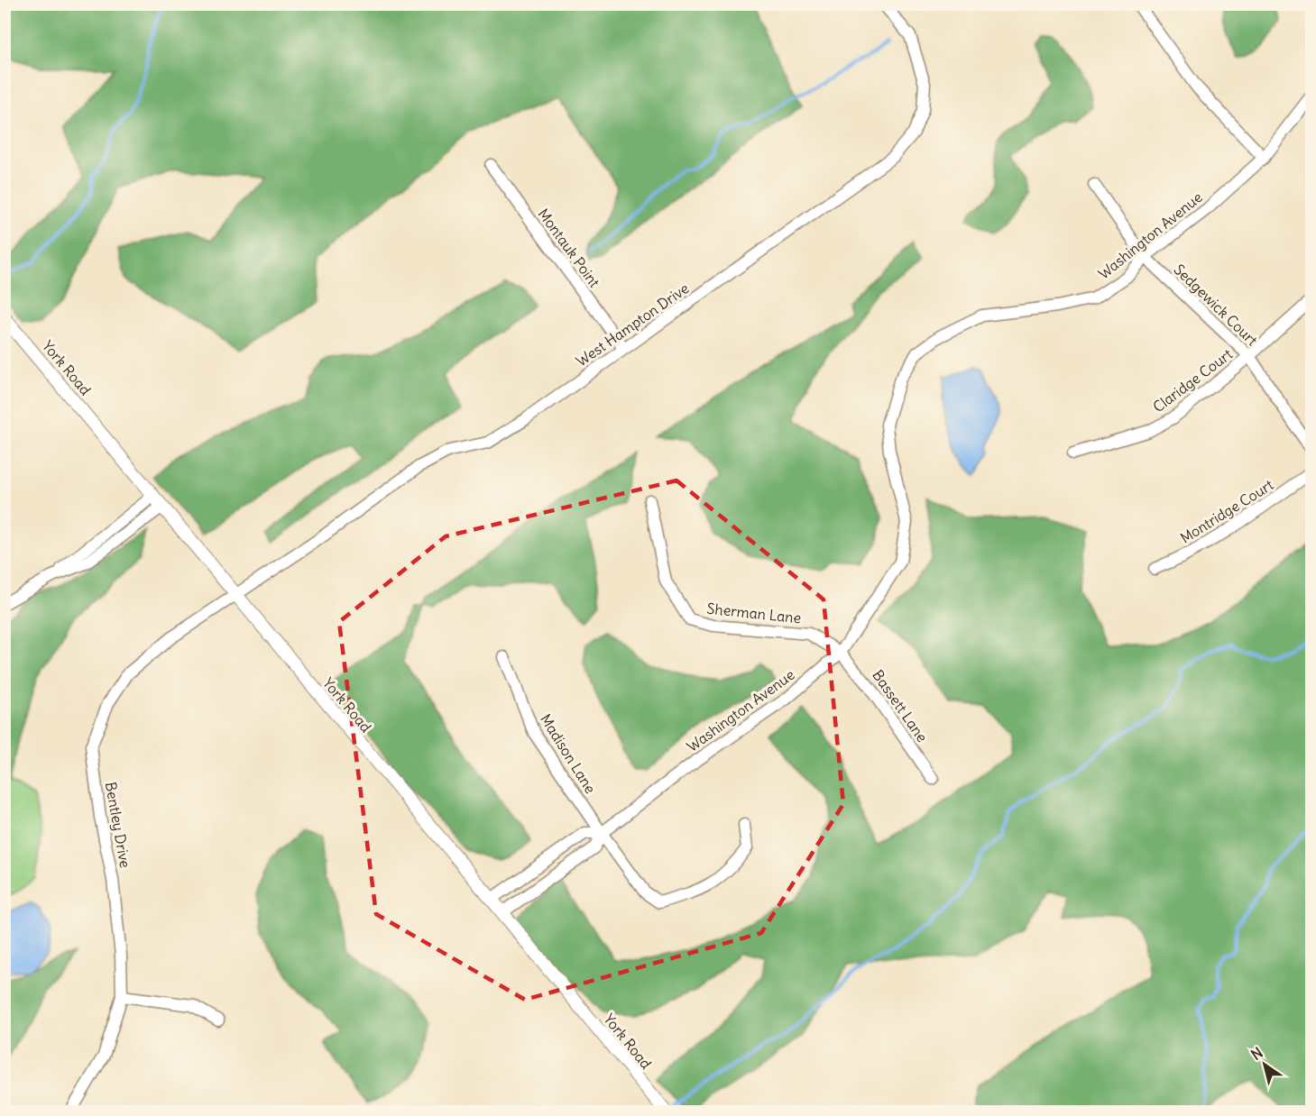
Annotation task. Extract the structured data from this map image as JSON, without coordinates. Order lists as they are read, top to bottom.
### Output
{
  "streets": {
    "street": [
      "Washington Avenue",
      "Montauk Point",
      "Sedgewick Court",
      "West Hampton Drive",
      "York Road",
      "Claridge Court",
      "Montridge Court",
      "Sherman Lane",
      "Bassett Lane",
      "Madison Lane",
      "Bentley Drive"
    ]
  },
  "crossings": [
    ["Washington Avenue", "Sedgewick Court"],
    ["Washington Avenue", "York Road"],
    ["Washington Avenue", "Sherman Lane"],
    ["Washington Avenue", "Bassett Lane"],
    ["Washington Avenue", "Madison Lane"],
    ["Montauk Point", "West Hampton Drive"],
    ["Sedgewick Court", "Claridge Court"],
    ["West Hampton Drive", "York Road"],
    ["West Hampton Drive", "Bentley Drive"],
    ["York Road", "Bentley Drive"],
    ["Sherman Lane", "Bassett Lane"]
  ],
  "north": "top left"
}
